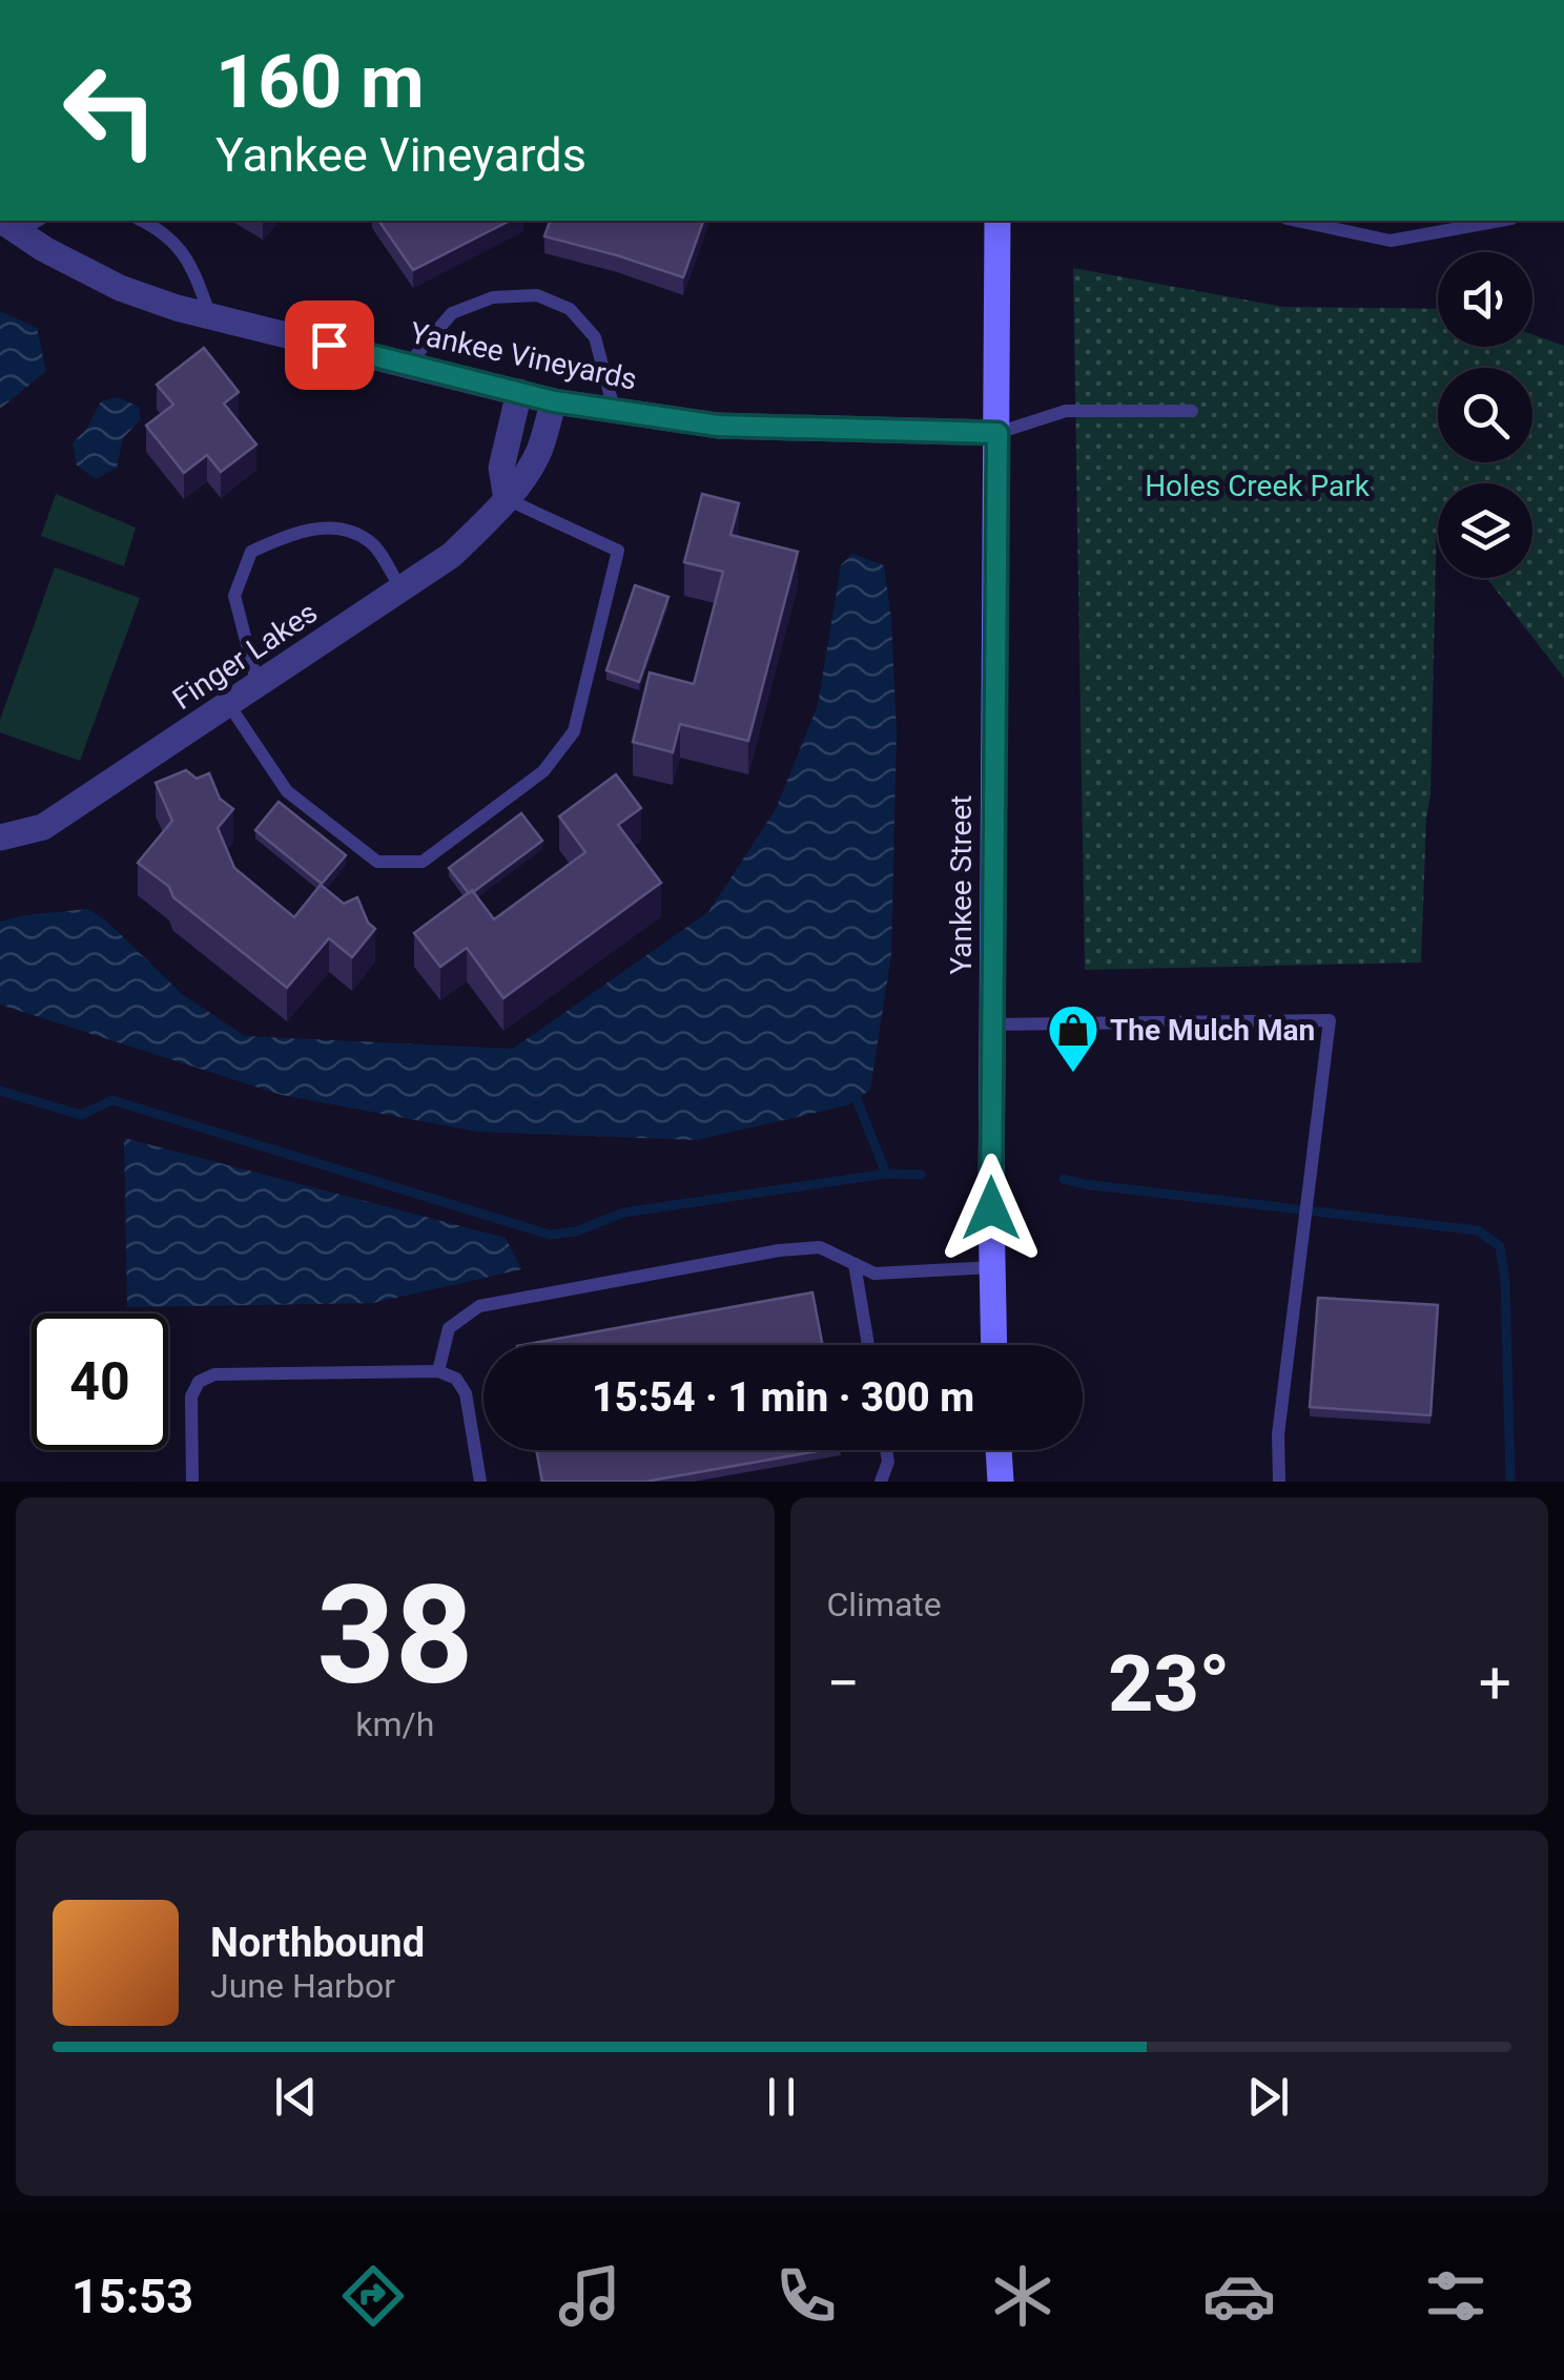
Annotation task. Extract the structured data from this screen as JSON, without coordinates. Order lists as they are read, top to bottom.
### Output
{
  "streets": {
    "street": ["Yankee Vineyards", "Finger Lakes", "Yankee Street"]
  },
  "crossings": [
    ["Yankee Vineyards", "Finger Lakes"],
    ["Yankee Vineyards", "Yankee Street"]
  ],
  "parks": ["Holes Creek Park"],
  "places": {
    "shop": ["The Mulch Man"]
  },
  "page": {
    "turn": ["160 m", "Yankee Vineyards"],
    "limit": "40",
    "trip": "15:54 · 1 min · 300 m",
    "tile": [
      ["38", "km/h"],
      "Climate"
    ],
    "heat": ["−", "23°", "+"],
    "song": ["Northbound", "June Harbor"],
    "tabs": "15:53"
  }
}
